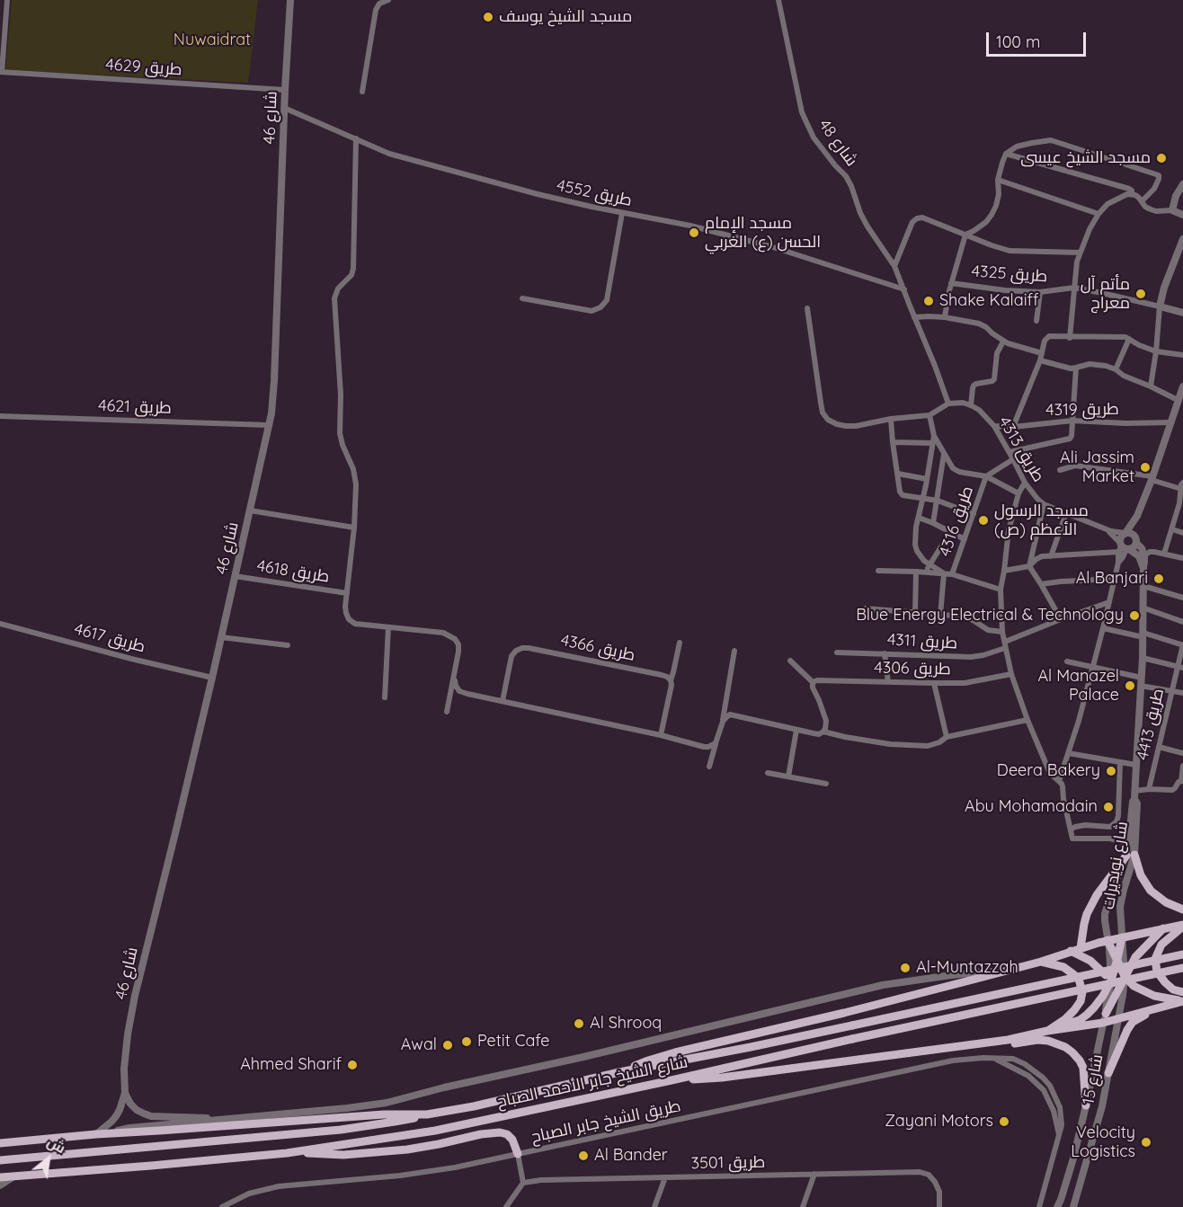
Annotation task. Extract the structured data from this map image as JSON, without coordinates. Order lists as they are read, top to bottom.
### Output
{
  "streets": {
    "main road": ["شارع الشيخ جابر الأحمد الصباح"],
    "street": [
      "طريق 4629",
      "شارع 46",
      "شارع 48",
      "طريق 4552",
      "طريق 4325",
      "طريق 4621",
      "طريق 4319",
      "طريق 4313",
      "طريق 4316",
      "طريق 4618",
      "طريق 4617",
      "طريق 4311",
      "طريق 4366",
      "طريق 4306",
      "طريق 4413",
      "شارع نويديرات",
      "شارع 15",
      "طريق الشيخ جابر الصباح",
      "طريق 3501"
    ]
  },
  "crossings": [
    ["طريق 4629", "شارع 46"],
    ["شارع 46", "طريق 4552"],
    ["شارع 46", "طريق 4621"],
    ["شارع 46", "طريق 4618"],
    ["شارع 46", "طريق 4617"],
    ["شارع 46", "شارع الشيخ جابر الأحمد الصباح"],
    ["شارع 48", "طريق 4552"],
    ["شارع 48", "طريق 4319"],
    ["شارع 48", "طريق 4313"],
    ["شارع 48", "طريق 4316"],
    ["طريق 4552", "طريق 4618"],
    ["طريق 4319", "طريق 4313"],
    ["طريق 4319", "طريق 4316"],
    ["طريق 4313", "طريق 4316"],
    ["شارع نويديرات", "شارع 15"]
  ],
  "parks": ["Nuwaidrat"],
  "places": [
    "مسجد الشيخ يوسف",
    "مسجد الشيخ عيسى",
    "مسجد الإمام الحسن (ع) الغربي",
    "مأتم آل معراج",
    "Shake Kalaiff",
    "Ali Jassim Market",
    "مسجد الرسول الأعظم (ص)",
    "Al Banjari",
    "Blue Energy Electrical & Technology",
    "Al Manazel Palace",
    "Deera Bakery",
    "Abu Mohamadain",
    "Al-Muntazzah",
    "Al Shrooq",
    "Petit Cafe",
    "Awal",
    "Ahmed Sharif",
    "Zayani Motors",
    "Velocity Logistics",
    "Al Bander"
  ],
  "scale_bar": "100 m",
  "north": "top right"
}
